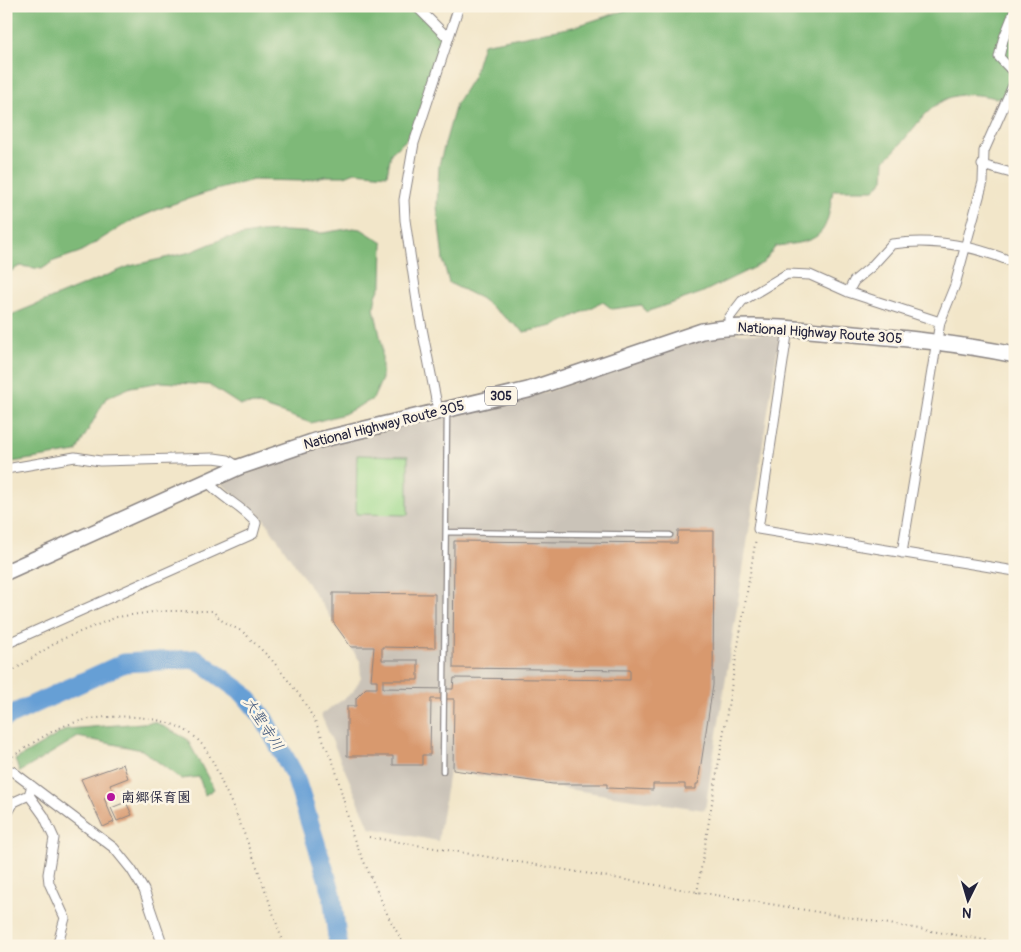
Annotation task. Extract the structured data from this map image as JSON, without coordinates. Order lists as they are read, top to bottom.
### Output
{
  "streets": {
    "highway": ["National Highway Route 305", "305"]
  },
  "water": ["大聖寺川"],
  "places": ["南郷保育園"],
  "north": "bottom"
}
